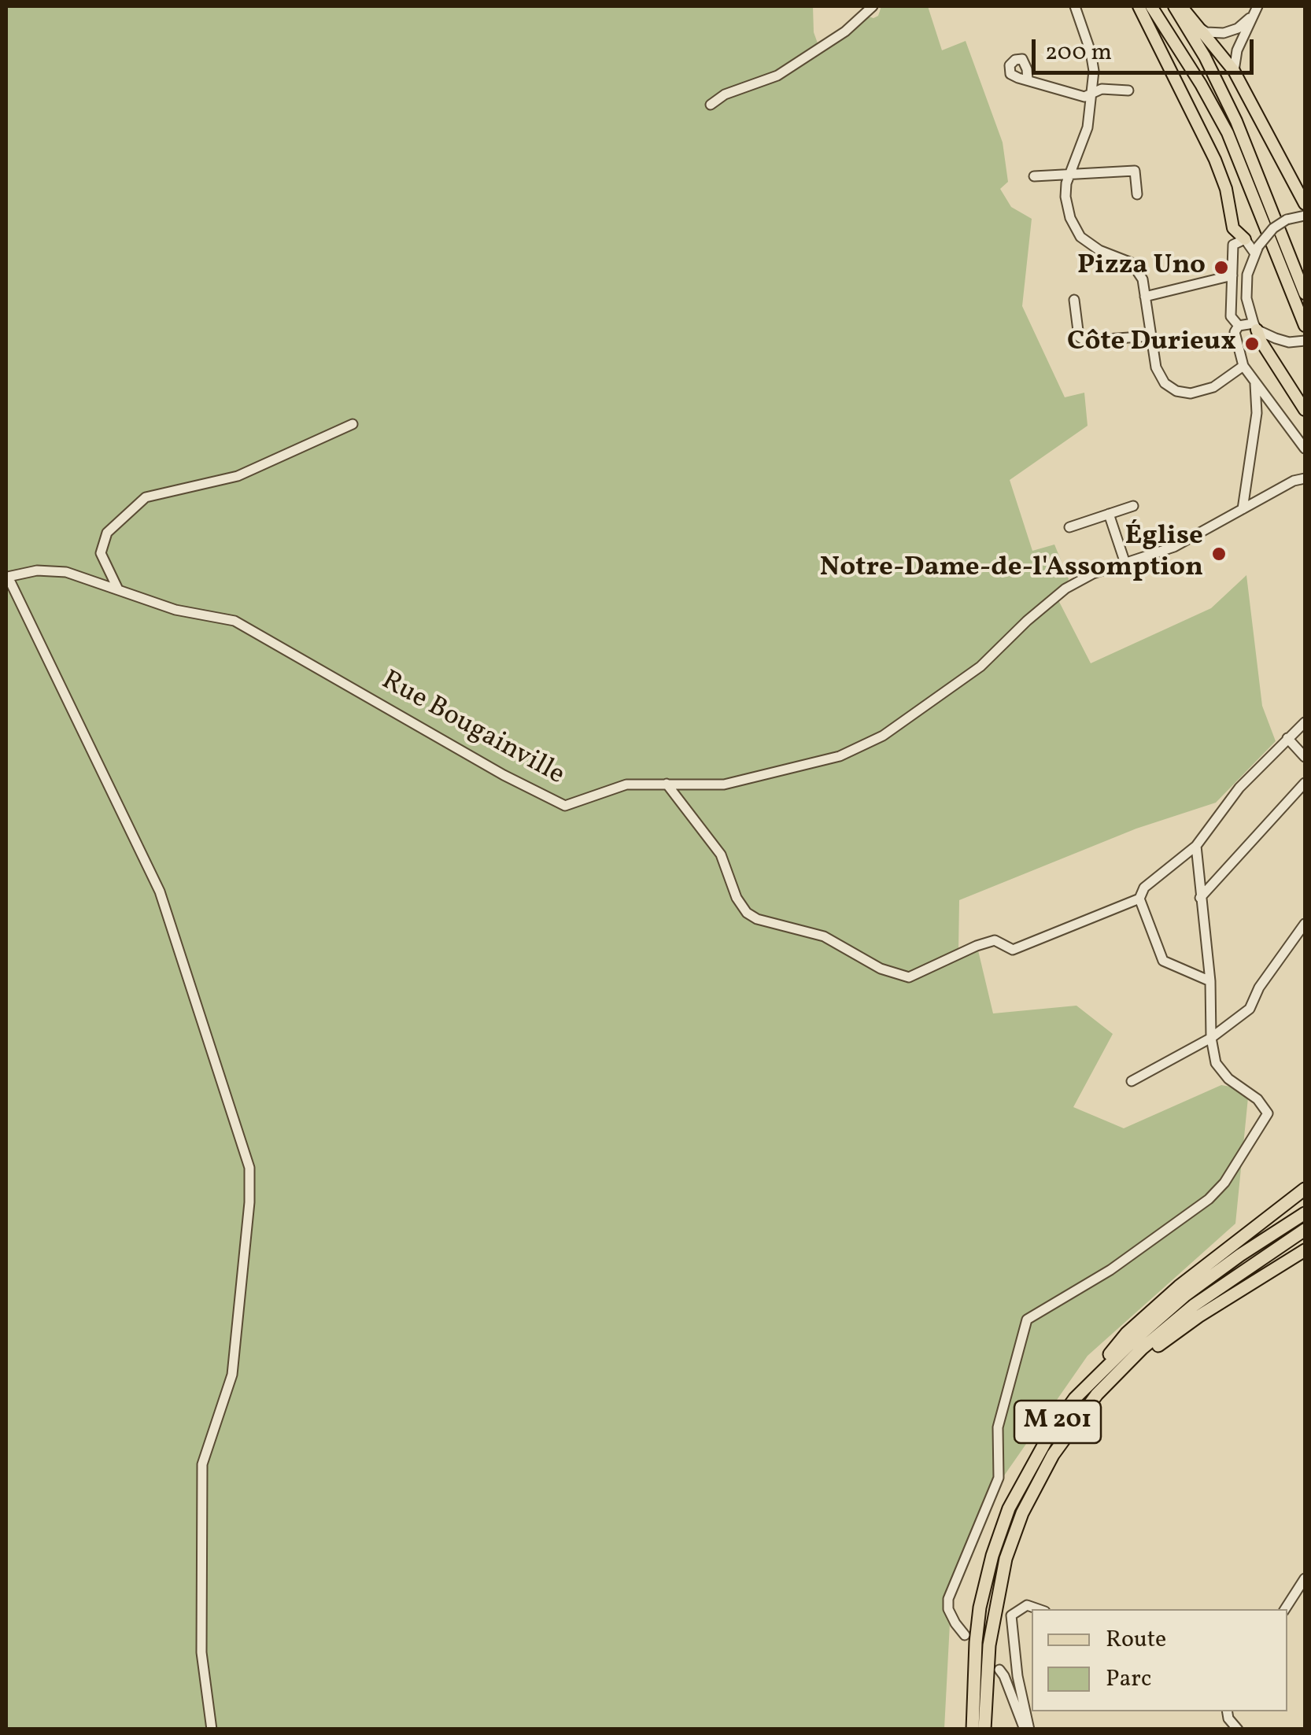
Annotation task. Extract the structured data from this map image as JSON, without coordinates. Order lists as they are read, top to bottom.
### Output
{
  "streets": {
    "highway": ["M 201"],
    "street": ["Rue Bougainville"]
  },
  "places": ["Pizza Uno", "Côte Durieux", "Église Notre-Dame-de-l'Assomption"],
  "legend": ["Route", "Parc"],
  "scale_bar": "200 m"
}
